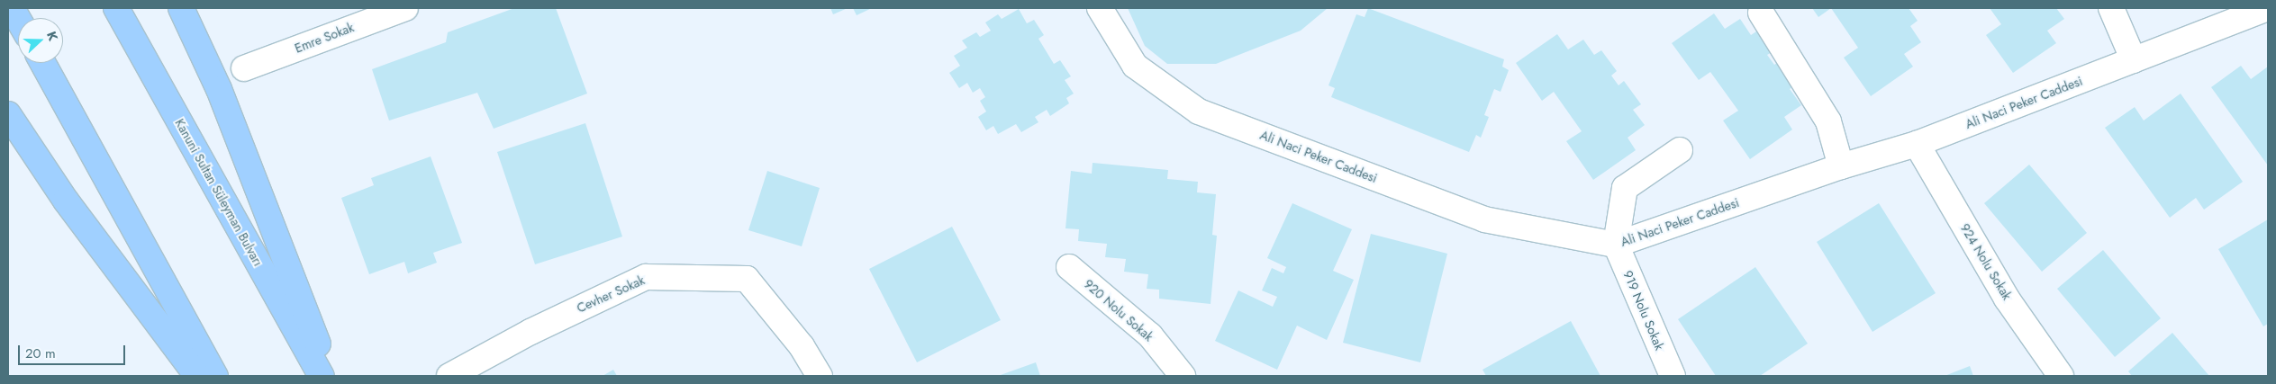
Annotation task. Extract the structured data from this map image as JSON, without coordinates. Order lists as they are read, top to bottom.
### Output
{
  "streets": {
    "main road": ["Kanuni Sultan Süleyman Bulvarı"],
    "street": [
      "Emre Sokak",
      "Ali Naci Peker Caddesi",
      "924 Nolu Sokak",
      "Cevher Sokak",
      "920 Nolu Sokak",
      "919 Nolu Sokak"
    ]
  },
  "crossings": [
    ["Ali Naci Peker Caddesi", "924 Nolu Sokak"],
    ["Ali Naci Peker Caddesi", "919 Nolu Sokak"]
  ],
  "scale_bar": "20 m",
  "north": "right"
}
